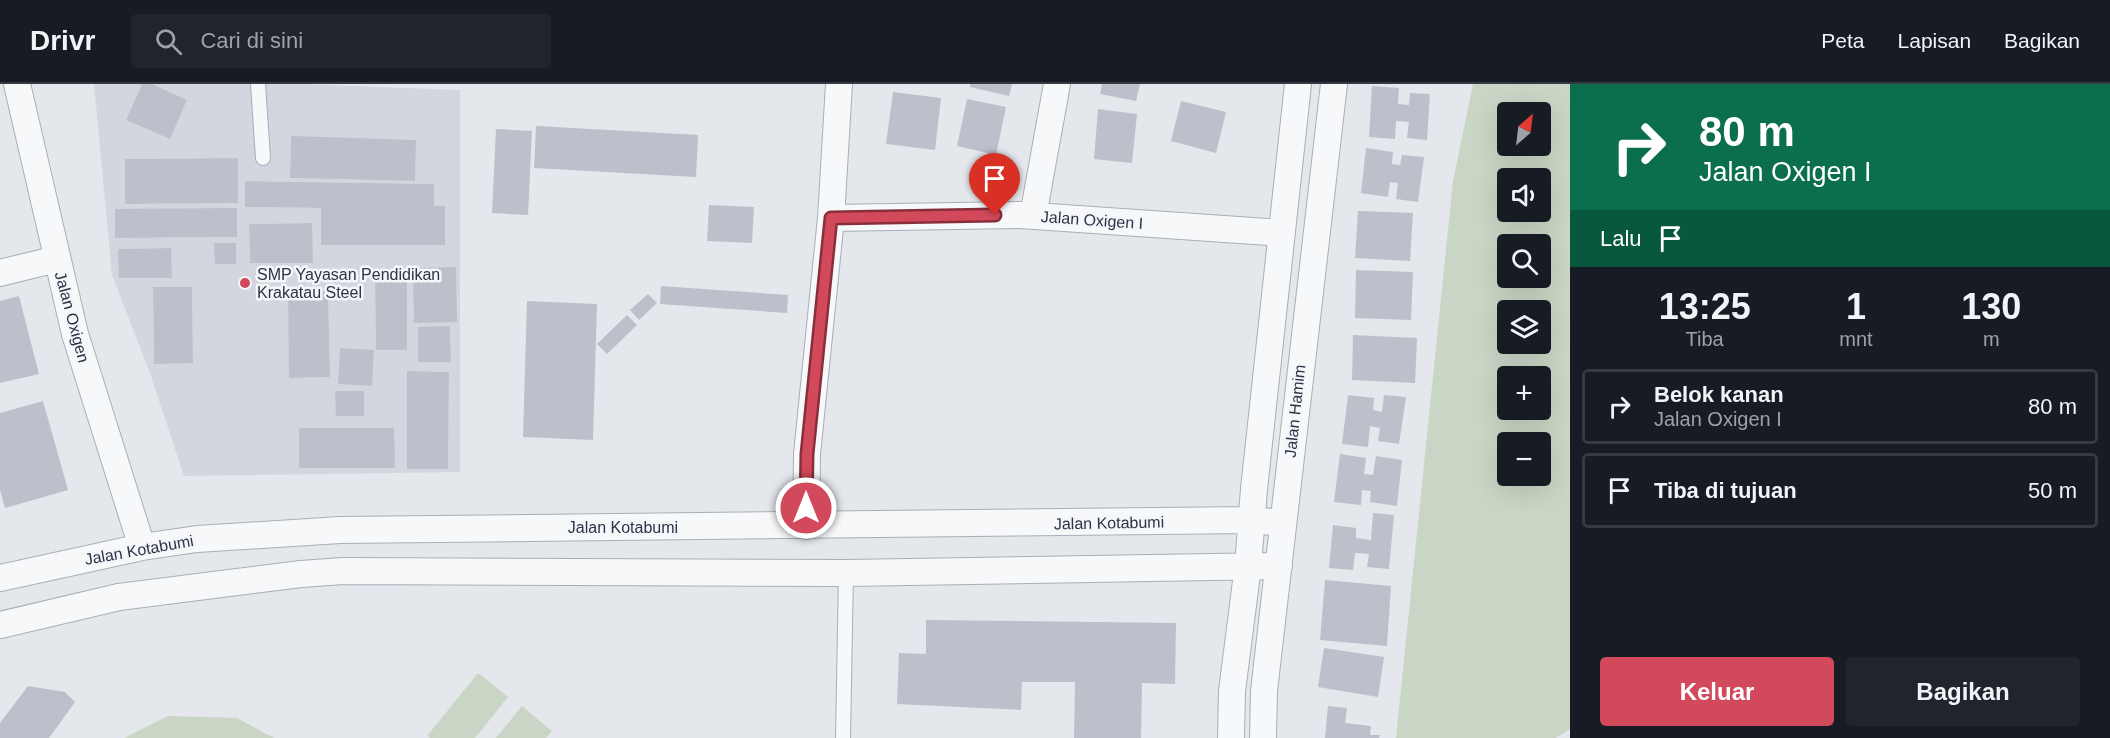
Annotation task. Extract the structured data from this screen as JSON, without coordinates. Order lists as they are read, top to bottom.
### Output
{
  "streets": {
    "street": [
      "Jalan Oxigen I",
      "Jalan Oxigen",
      "Jalan Hamim",
      "Jalan Kotabumi"
    ]
  },
  "crossings": [
    ["Jalan Oxigen I", "Jalan Hamim"],
    ["Jalan Oxigen", "Jalan Kotabumi"],
    ["Jalan Hamim", "Jalan Kotabumi"]
  ],
  "places": ["SMP Yayasan Pendidikan Krakatau Steel"],
  "north": "top right",
  "page": {
    "header": "Drivr",
    "search": "Cari di sini",
    "nav": ["Peta", "Lapisan", "Bagikan"],
    "turn": ["80 m", "Jalan Oxigen I"],
    "map_buttons": ["+", "−"],
    "then": "Lalu",
    "eta": [
      "13:25",
      "Tiba",
      "1",
      "mnt",
      "130",
      "m"
    ],
    "list": [
      {
        "name": "Belok kanan",
        "note": "Jalan Oxigen I",
        "value": "80 m"
      },
      {
        "name": "Tiba di tujuan",
        "value": "50 m"
      }
    ],
    "buttons": ["Keluar", "Bagikan"]
  }
}
